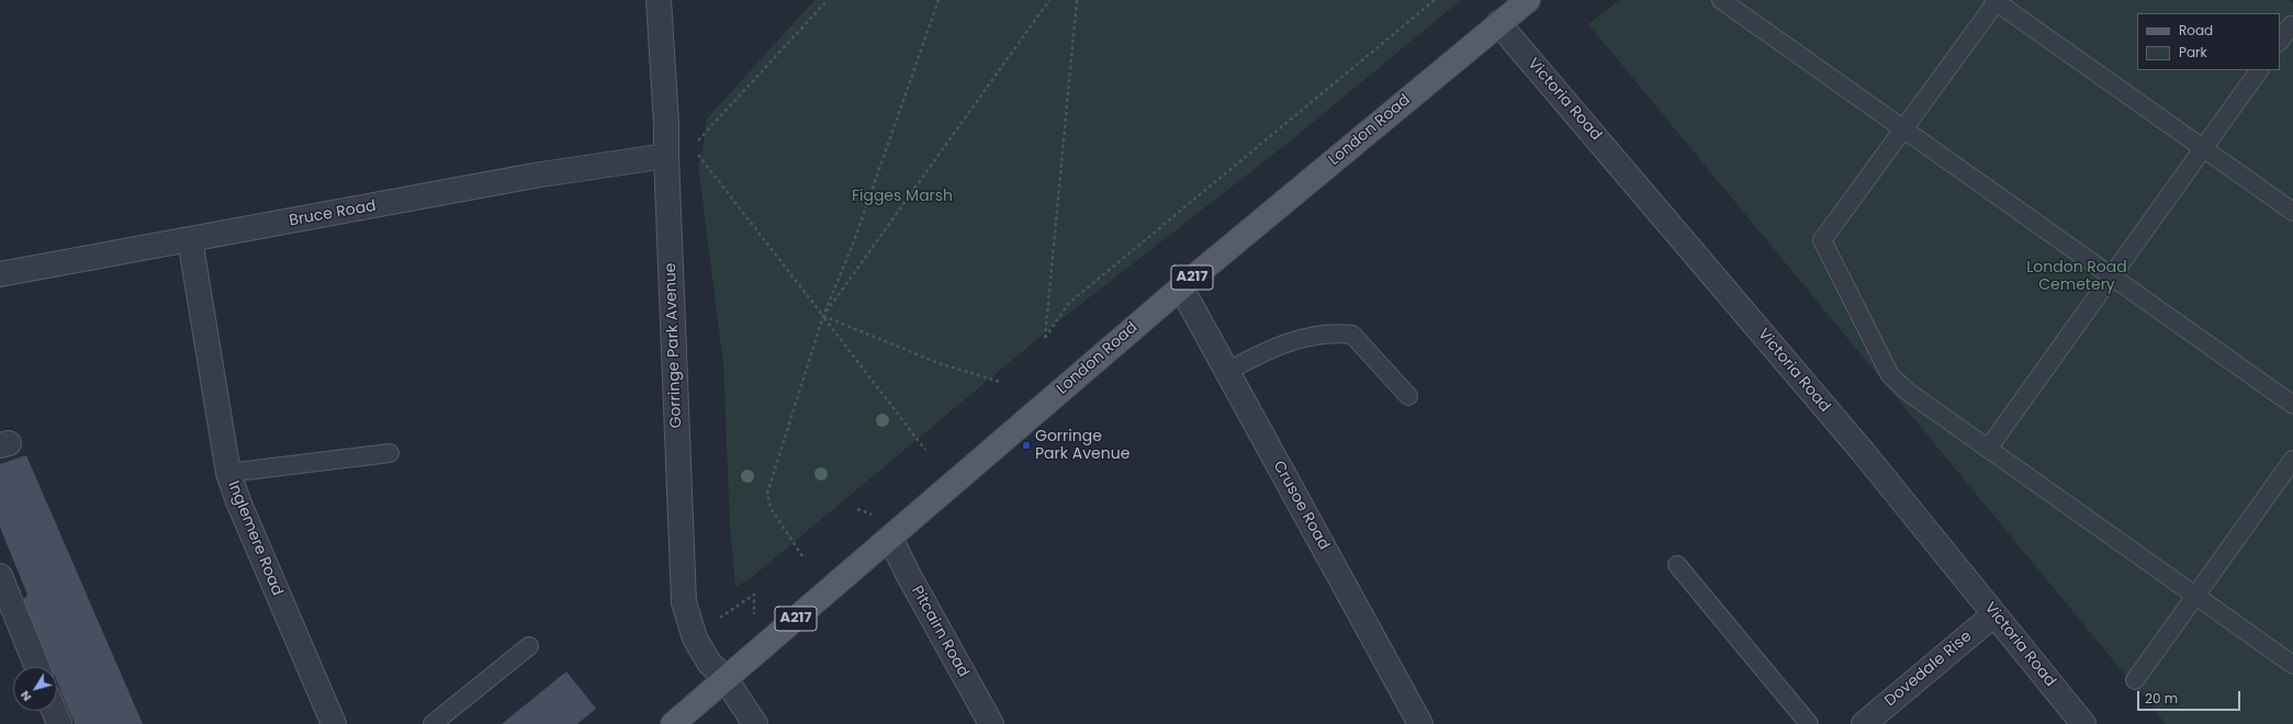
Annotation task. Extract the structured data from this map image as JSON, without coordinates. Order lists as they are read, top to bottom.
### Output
{
  "streets": {
    "main road": ["London Road", "A217"],
    "street": [
      "Victoria Road",
      "Bruce Road",
      "Gorringe Park Avenue",
      "Crusoe Road",
      "Inglemere Road",
      "Pitcairn Road",
      "Dovedale Rise"
    ]
  },
  "crossings": [
    ["Victoria Road", "London Road"],
    ["Victoria Road", "Dovedale Rise"],
    ["London Road", "Gorringe Park Avenue"],
    ["London Road", "Crusoe Road"],
    ["London Road", "Pitcairn Road"],
    ["Bruce Road", "Gorringe Park Avenue"],
    ["Bruce Road", "Inglemere Road"]
  ],
  "parks": ["Figges Marsh", "London Road Cemetery"],
  "places": ["Gorringe Park Avenue"],
  "legend": ["Road", "Park"],
  "scale_bar": "20 m",
  "north": "bottom left"
}
